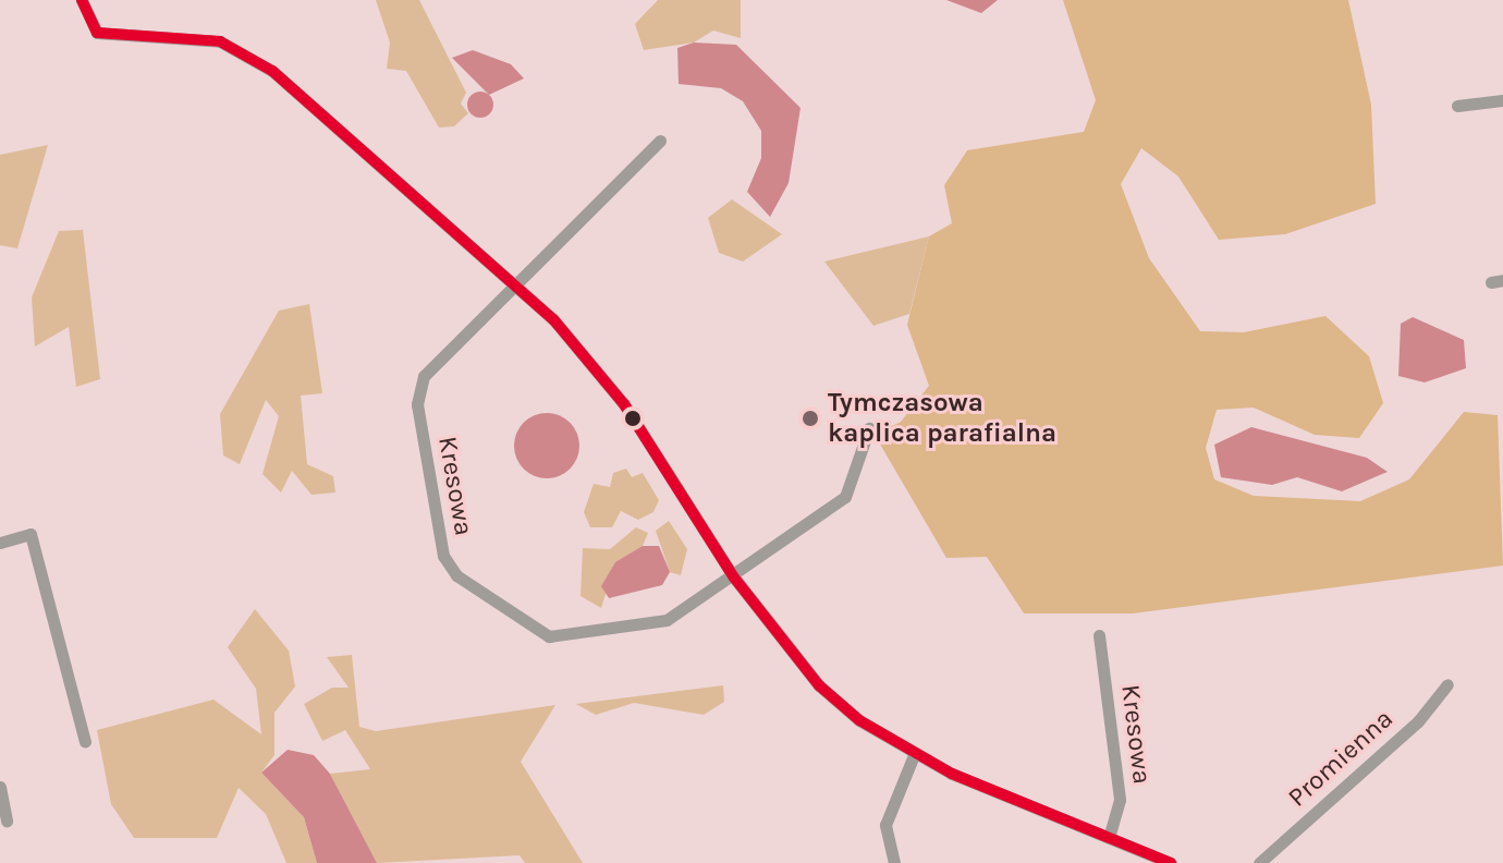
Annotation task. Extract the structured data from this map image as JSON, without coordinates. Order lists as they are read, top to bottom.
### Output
{
  "streets": {
    "street": ["Kresowa", "Promienna"]
  },
  "places": ["Tymczasowa kaplica parafialna"]
}
